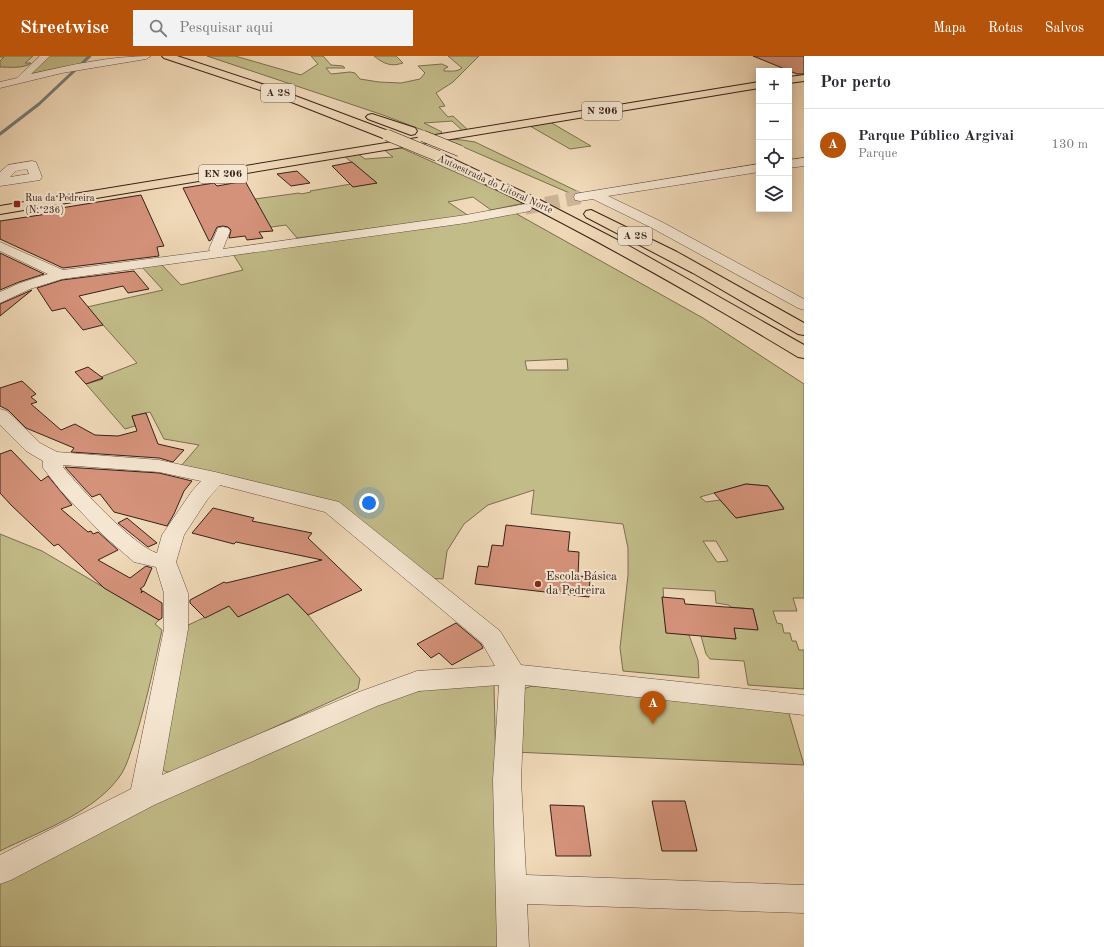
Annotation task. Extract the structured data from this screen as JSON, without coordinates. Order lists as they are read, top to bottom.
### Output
{
  "streets": {
    "main road": [
      "A 28",
      "N 206",
      "EN 206",
      "Autoestrada do Litoral Norte"
    ]
  },
  "crossings": [
    ["N 206", "EN 206"]
  ],
  "places": {
    "transit": ["Rua da Pedreira (N.º236)"],
    "other": ["Escola Básica da Pedreira"]
  },
  "page": {
    "header": "Streetwise",
    "search": "Pesquisar aqui",
    "nav": ["Mapa", "Rotas", "Salvos"],
    "heading": "Por perto",
    "map_buttons": ["+", "−"],
    "list": [
      {
        "mark": "A",
        "name": "Parque Público Argivai",
        "note": "Parque",
        "value": "130 m"
      }
    ],
    "pins": "A"
  }
}
